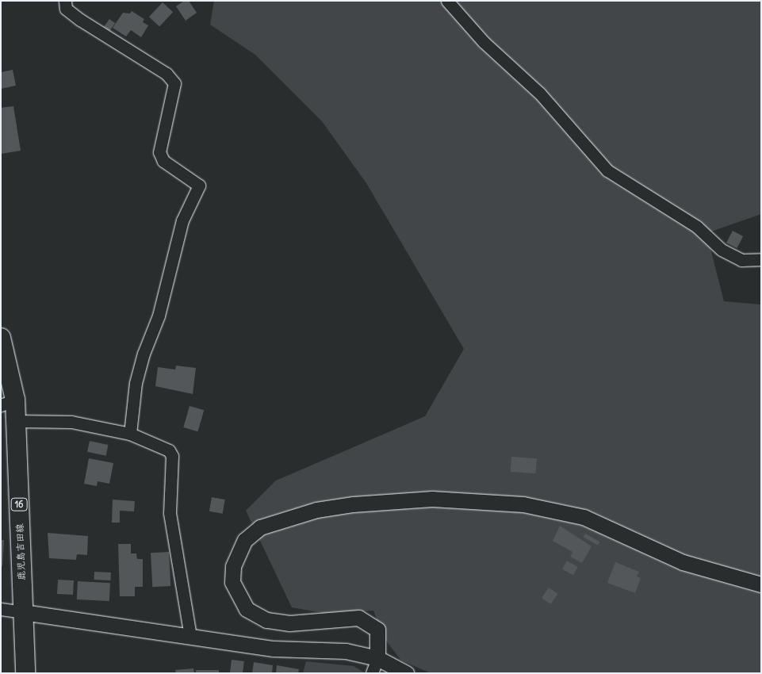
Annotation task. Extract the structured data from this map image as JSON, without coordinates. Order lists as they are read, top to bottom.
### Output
{
  "streets": {
    "main road": ["16", "鹿児島吉田線"]
  }
}
